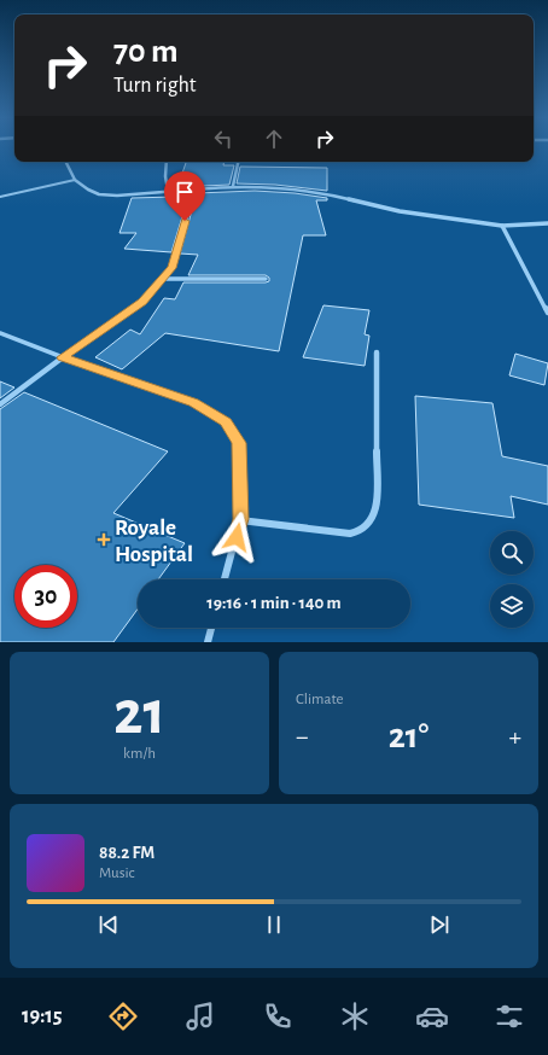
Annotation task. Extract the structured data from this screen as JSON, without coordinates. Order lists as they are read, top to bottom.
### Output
{
  "places": {
    "health": ["Royale Hospital"]
  },
  "page": {
    "turn": ["70 m", "Turn right"],
    "limit": "30",
    "trip": "19:16 · 1 min · 140 m",
    "tile": [
      ["21", "km/h"],
      "Climate"
    ],
    "heat": ["−", "21°", "+"],
    "song": ["88.2 FM", "Music"],
    "tabs": "19:15"
  }
}
